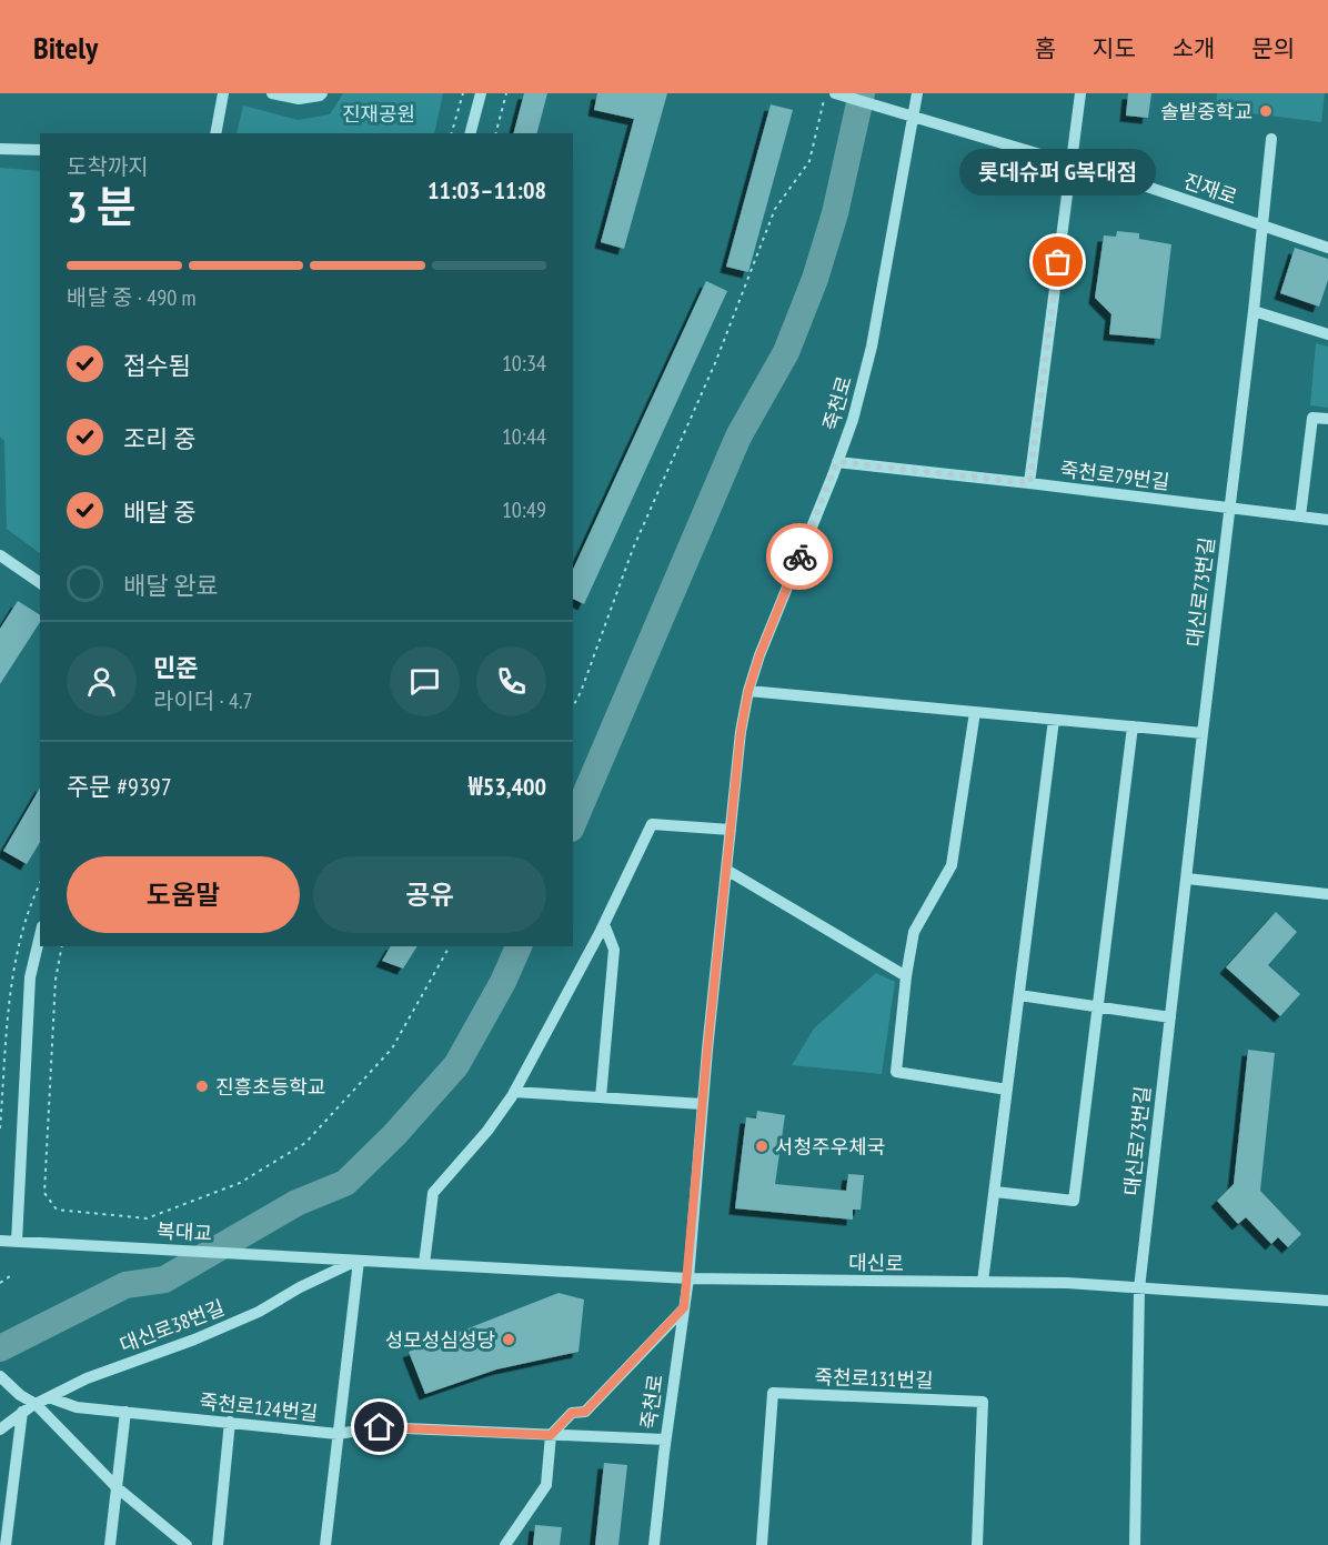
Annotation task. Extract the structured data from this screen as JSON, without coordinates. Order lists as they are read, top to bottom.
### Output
{
  "streets": {
    "street": [
      "진재로",
      "죽천로",
      "죽천로79번길",
      "대신로73번길",
      "복대교",
      "대신로",
      "대신로38번길",
      "죽천로131번길",
      "죽천로124번길"
    ]
  },
  "crossings": [
    ["진재로", "죽천로"],
    ["진재로", "대신로73번길"],
    ["죽천로", "죽천로79번길"],
    ["죽천로", "대신로"],
    ["죽천로", "죽천로124번길"],
    ["죽천로79번길", "대신로73번길"],
    ["대신로73번길", "대신로"],
    ["복대교", "대신로"],
    ["복대교", "대신로38번길"],
    ["대신로", "대신로38번길"],
    ["대신로38번길", "죽천로124번길"]
  ],
  "parks": ["진재공원"],
  "places": [
    "솔밭중학교",
    "롯데슈퍼 G복대점",
    "진흥초등학교",
    "서청주우체국",
    "성모성심성당"
  ],
  "page": {
    "header": "Bitely",
    "nav": [
      "홈",
      "지도",
      "소개",
      "문의"
    ],
    "heading": ["3 분", "도착까지", "11:03–11:08"],
    "panel": [
      "민준",
      "라이더 · 4.7",
      "주문 #9397",
      "₩53,400"
    ],
    "bubble": "롯데슈퍼 G복대점",
    "bar": "배달 중 · 490 m",
    "list": [
      ["접수됨", "10:34"],
      ["조리 중", "10:44"],
      ["배달 중", "10:49"],
      "배달 완료"
    ],
    "buttons": ["도움말", "공유"]
  }
}
